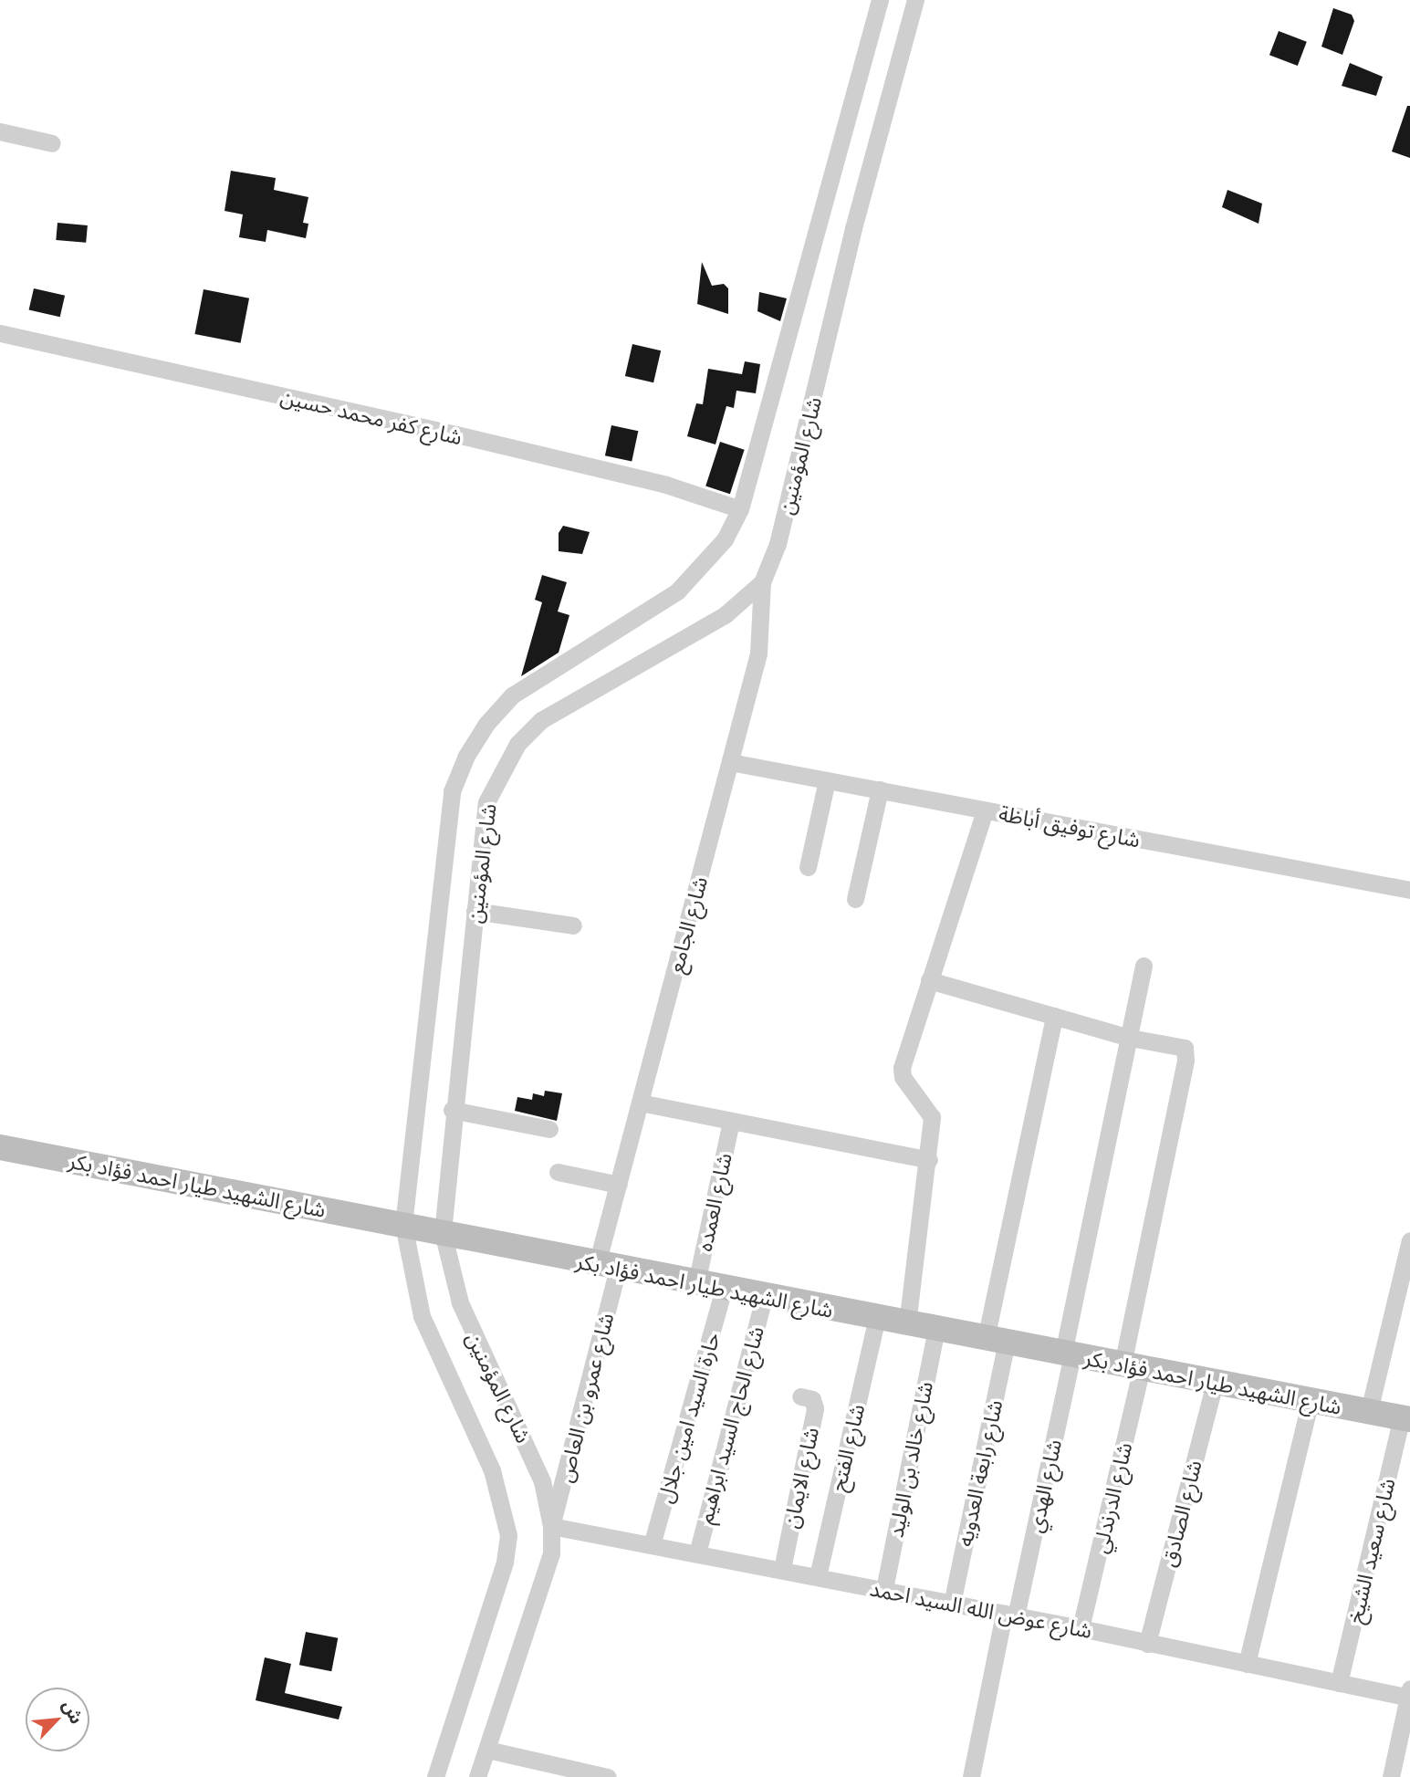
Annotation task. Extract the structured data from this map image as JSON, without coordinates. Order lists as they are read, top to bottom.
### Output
{
  "streets": {
    "street": [
      "شارع كفر محمد حسين",
      "شارع المؤمنين",
      "شارع توفيق أباظة",
      "شارع الجامع",
      "شارع الشهيد طيار احمد فؤاد بكر",
      "شارع العمده",
      "شارع عمرو بن العاص",
      "حارة السيد امين جلال",
      "شارع الحاج السيد ابراهيم",
      "شارع الفتح",
      "شارع خالد بن الوليد",
      "شارع رابعة العدويه",
      "شارع الايمان",
      "شارع الهدي",
      "شارع الدرندلي",
      "شارع الصادق",
      "شارع سعيد الشيخ",
      "شارع عوض الله السيد احمد"
    ]
  },
  "crossings": [
    ["شارع كفر محمد حسين", "شارع المؤمنين"],
    ["شارع المؤمنين", "شارع الجامع"],
    ["شارع المؤمنين", "شارع الشهيد طيار احمد فؤاد بكر"],
    ["شارع المؤمنين", "شارع عمرو بن العاص"],
    ["شارع المؤمنين", "شارع عوض الله السيد احمد"],
    ["شارع توفيق أباظة", "شارع الجامع"],
    ["شارع الجامع", "شارع الشهيد طيار احمد فؤاد بكر"],
    ["شارع الجامع", "شارع عمرو بن العاص"],
    ["شارع الشهيد طيار احمد فؤاد بكر", "شارع العمده"],
    ["شارع الشهيد طيار احمد فؤاد بكر", "شارع عمرو بن العاص"],
    ["شارع الشهيد طيار احمد فؤاد بكر", "حارة السيد امين جلال"],
    ["شارع الشهيد طيار احمد فؤاد بكر", "شارع الحاج السيد ابراهيم"],
    ["شارع الشهيد طيار احمد فؤاد بكر", "شارع الفتح"],
    ["شارع الشهيد طيار احمد فؤاد بكر", "شارع خالد بن الوليد"],
    ["شارع الشهيد طيار احمد فؤاد بكر", "شارع رابعة العدويه"],
    ["شارع الشهيد طيار احمد فؤاد بكر", "شارع الهدي"],
    ["شارع الشهيد طيار احمد فؤاد بكر", "شارع الدرندلي"],
    ["شارع الشهيد طيار احمد فؤاد بكر", "شارع الصادق"],
    ["شارع الشهيد طيار احمد فؤاد بكر", "شارع سعيد الشيخ"],
    ["شارع عمرو بن العاص", "شارع عوض الله السيد احمد"],
    ["حارة السيد امين جلال", "شارع عوض الله السيد احمد"],
    ["شارع الحاج السيد ابراهيم", "شارع عوض الله السيد احمد"],
    ["شارع الفتح", "شارع عوض الله السيد احمد"],
    ["شارع خالد بن الوليد", "شارع عوض الله السيد احمد"],
    ["شارع رابعة العدويه", "شارع الدرندلي"],
    ["شارع رابعة العدويه", "شارع عوض الله السيد احمد"],
    ["شارع الايمان", "شارع عوض الله السيد احمد"],
    ["شارع الهدي", "شارع الدرندلي"],
    ["شارع الهدي", "شارع عوض الله السيد احمد"],
    ["شارع الدرندلي", "شارع عوض الله السيد احمد"],
    ["شارع الصادق", "شارع عوض الله السيد احمد"],
    ["شارع سعيد الشيخ", "شارع عوض الله السيد احمد"]
  ],
  "north": "top right"
}
